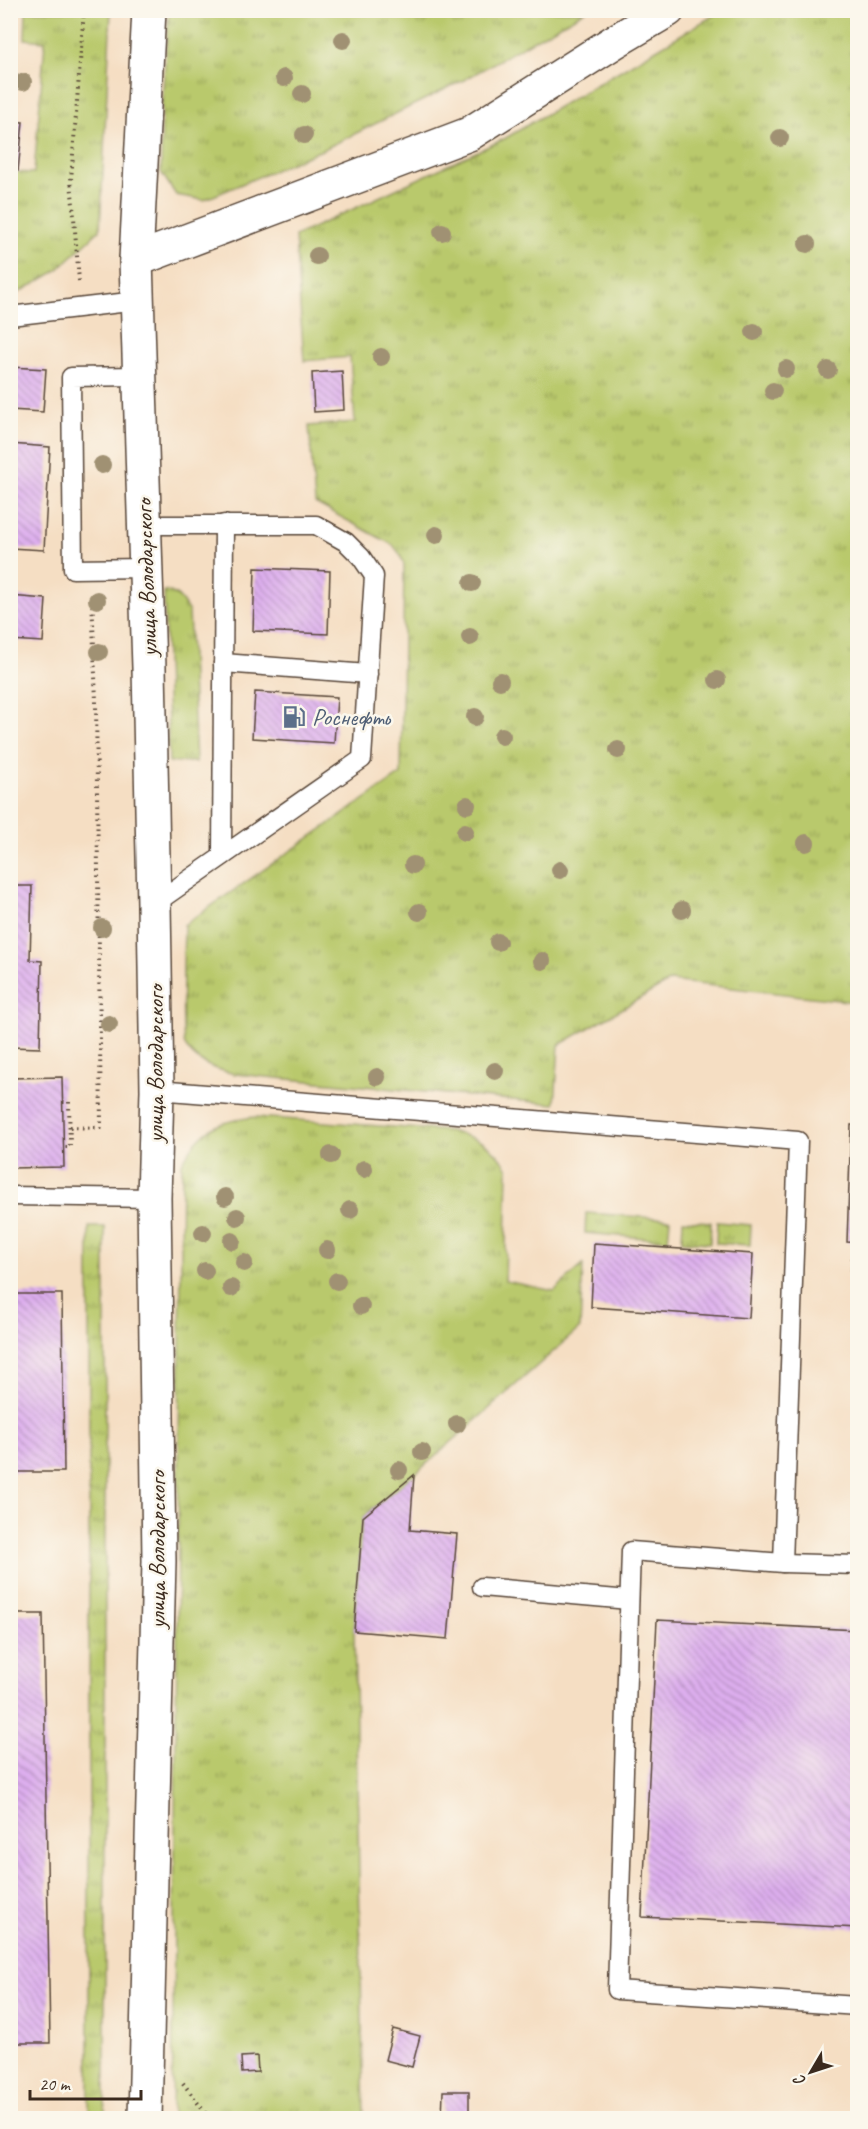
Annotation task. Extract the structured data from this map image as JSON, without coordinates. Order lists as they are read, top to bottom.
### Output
{
  "streets": {
    "street": ["улица Володарского"]
  },
  "places": {
    "fuel station": ["Роснефть"]
  },
  "scale_bar": "20 m",
  "north": "bottom left"
}
